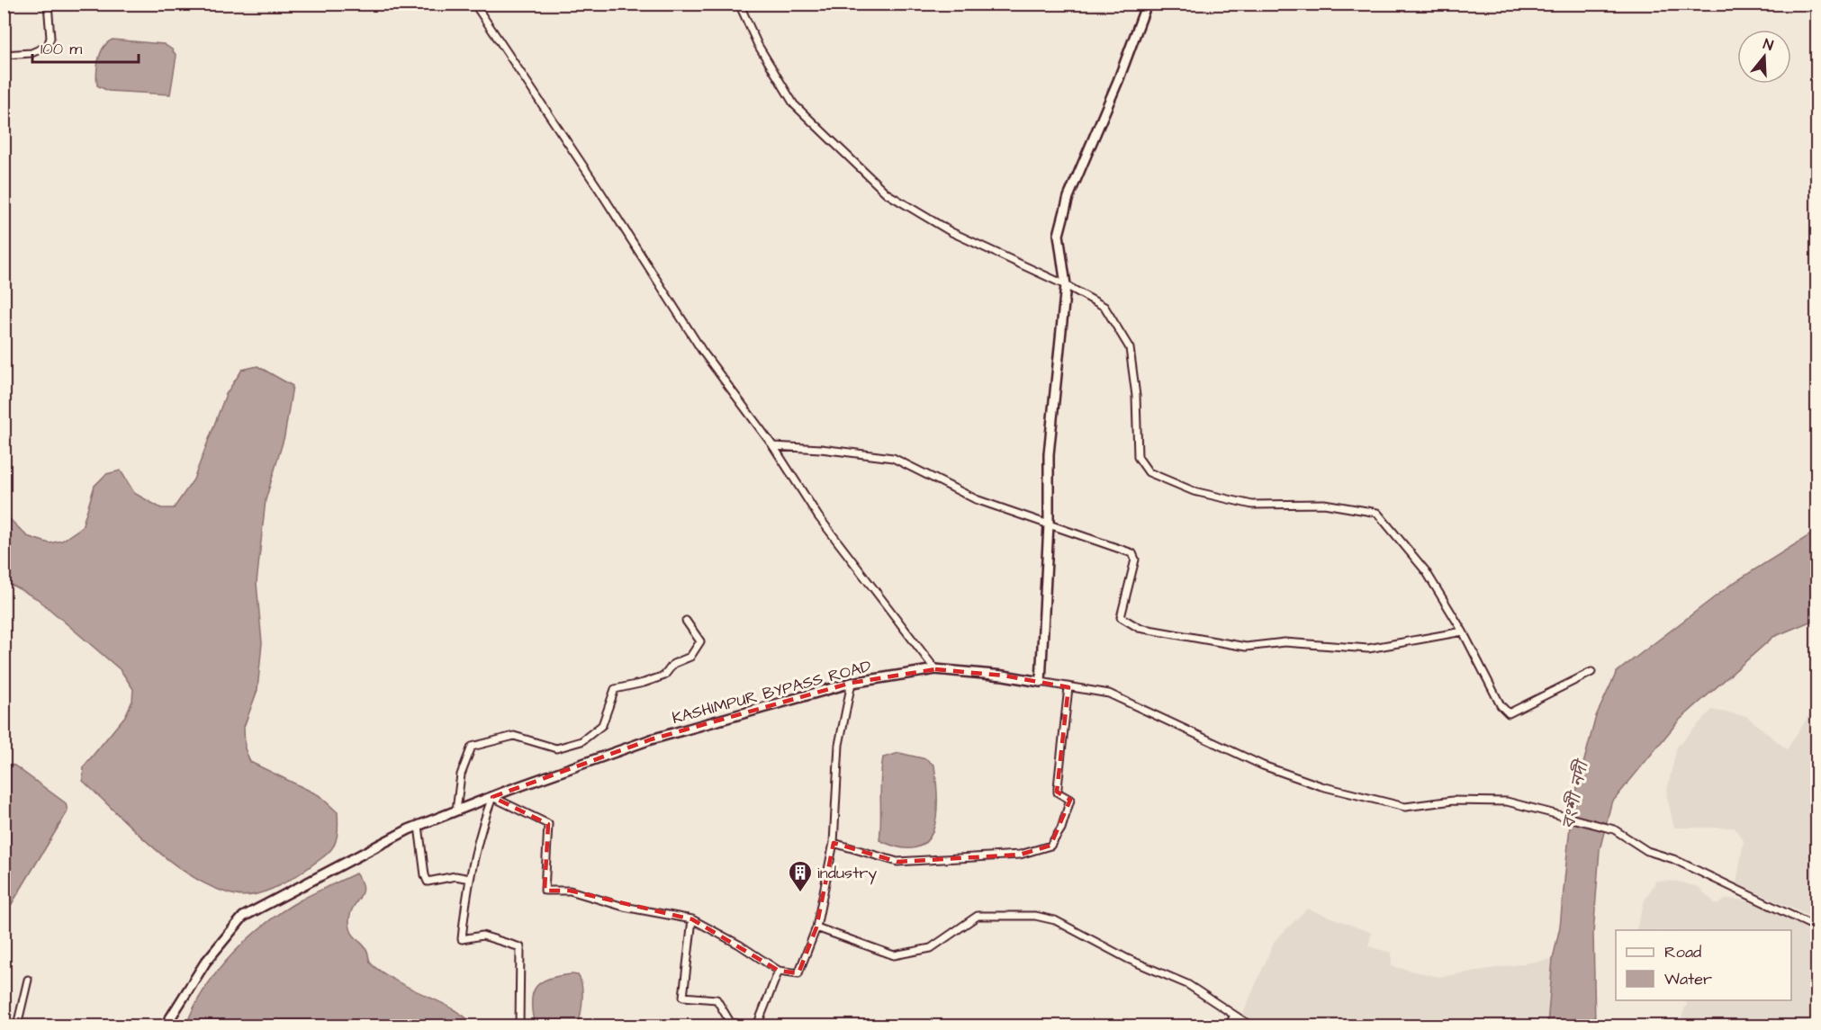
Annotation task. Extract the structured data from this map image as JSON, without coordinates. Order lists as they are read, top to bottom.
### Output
{
  "streets": {
    "main road": ["KASHIMPUR BYPASS ROAD"]
  },
  "water": ["বংশী নদী"],
  "places": {
    "building": ["industry"]
  },
  "legend": ["Road", "Water"],
  "scale_bar": "100 m",
  "north": "top"
}
